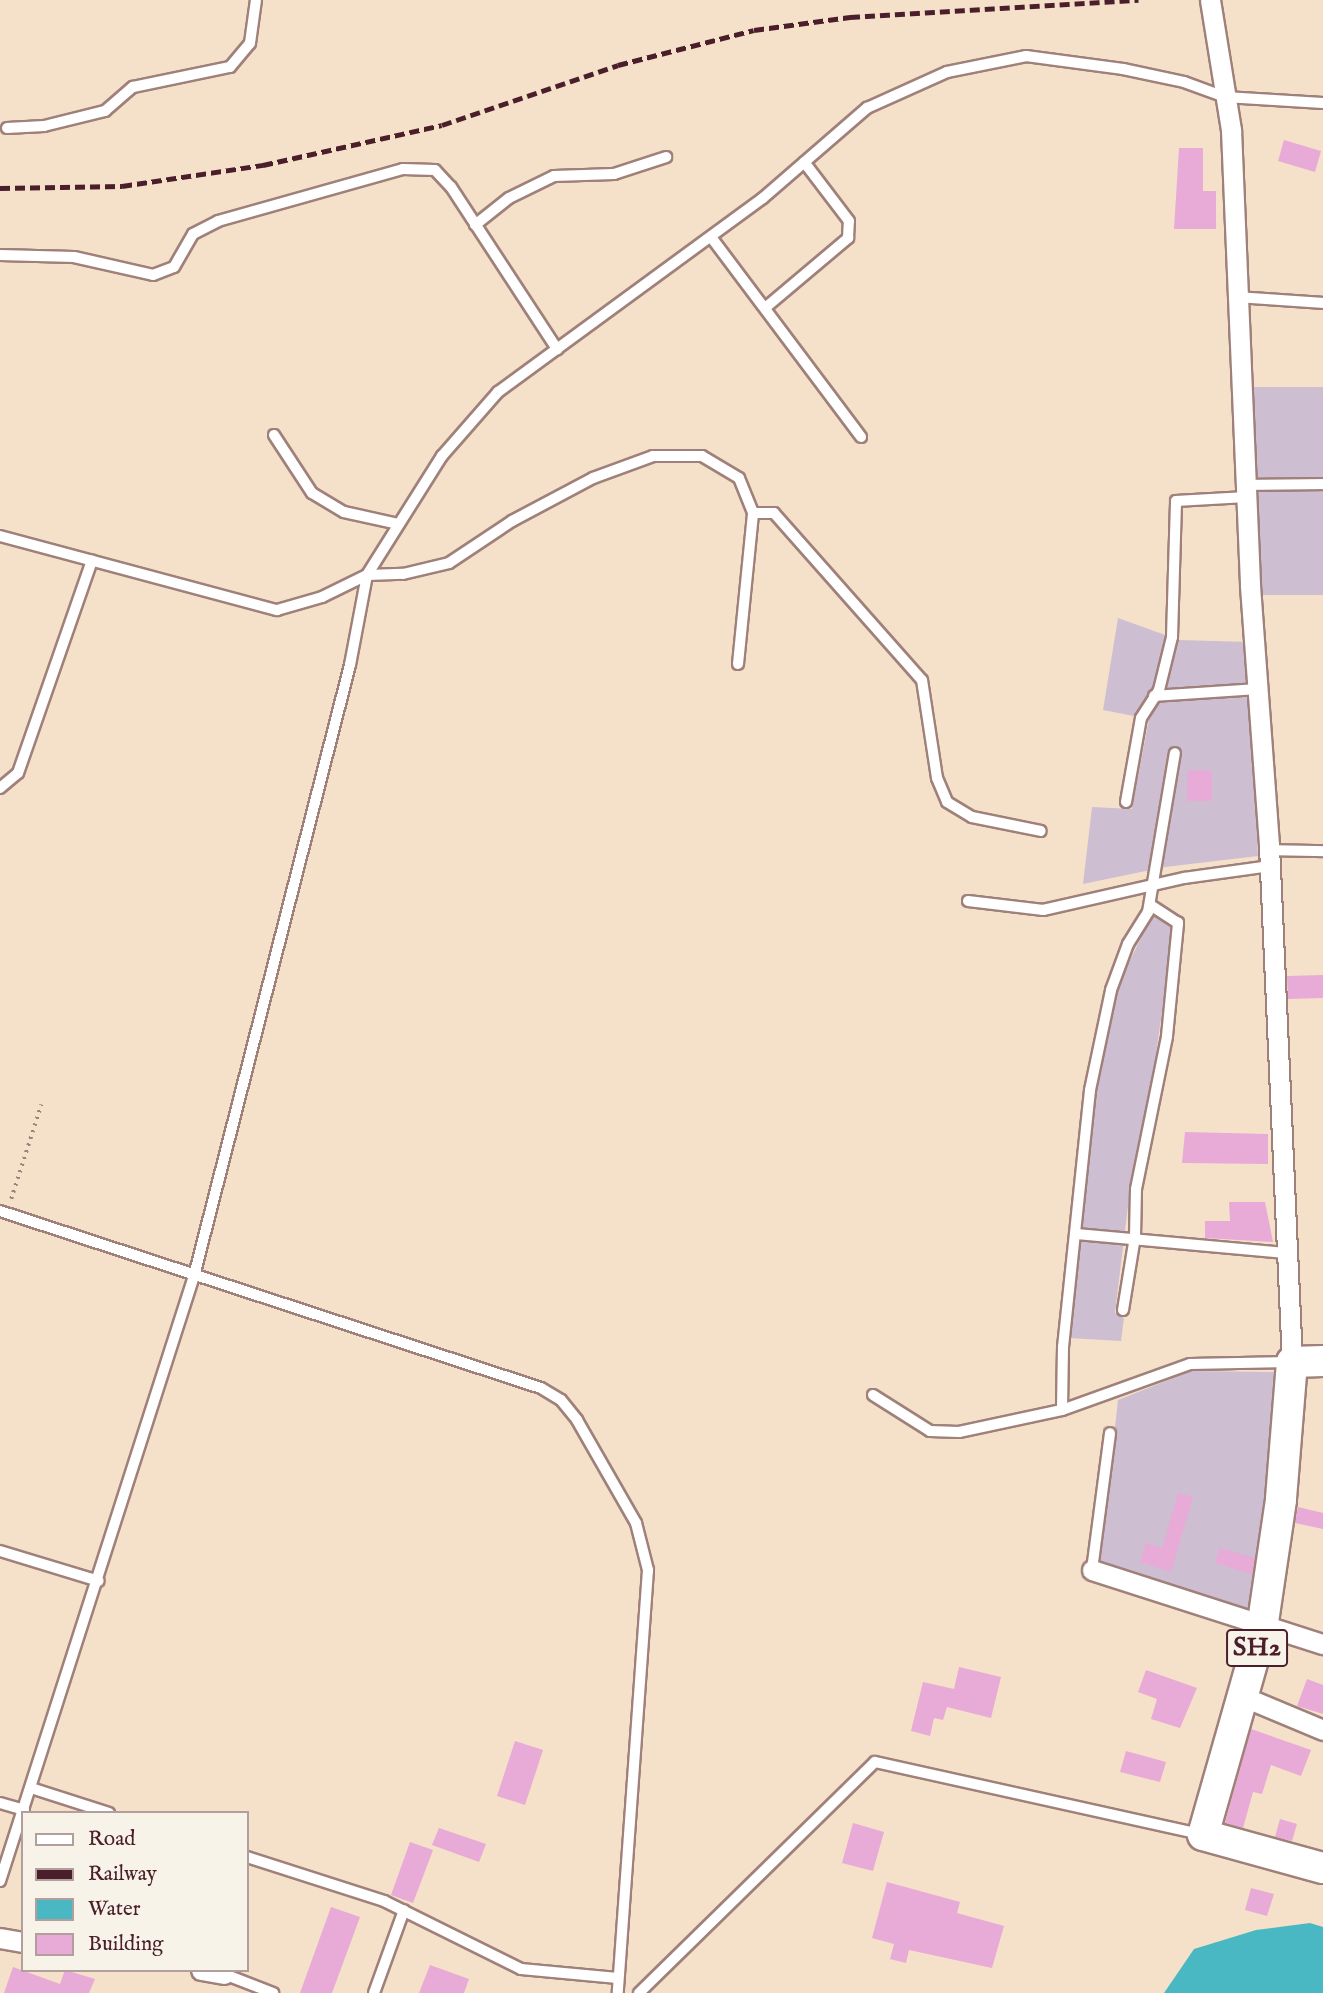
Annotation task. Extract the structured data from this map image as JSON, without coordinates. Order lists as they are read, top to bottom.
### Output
{
  "streets": {
    "main road": ["SH2"]
  },
  "legend": [
    "Road",
    "Railway",
    "Water",
    "Building"
  ]
}
